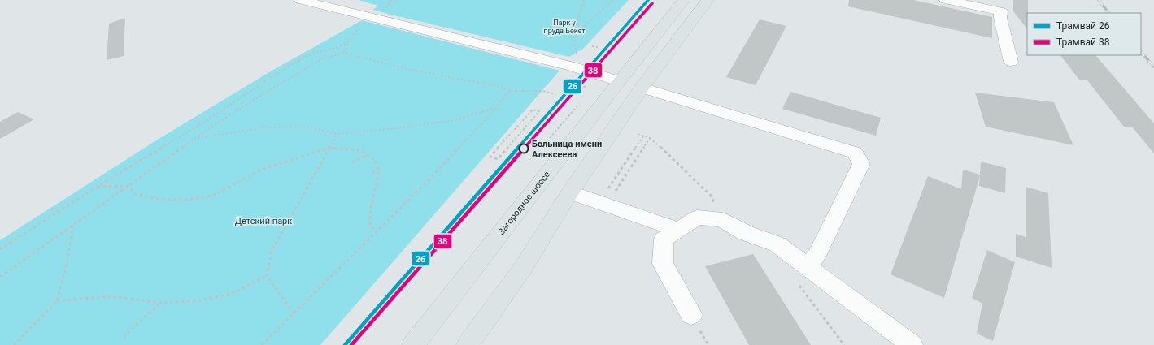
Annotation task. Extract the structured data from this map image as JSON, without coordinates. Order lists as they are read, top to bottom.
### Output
{
  "streets": {
    "main road": ["Загородное шоссе"]
  },
  "parks": ["Парк у пруда Бекет", "Детский парк"],
  "places": ["Больница имени Алексеева"],
  "lines": ["tram line 26", "tram line 38"],
  "legend": ["Трамвай 26", "Трамвай 38"]
}
